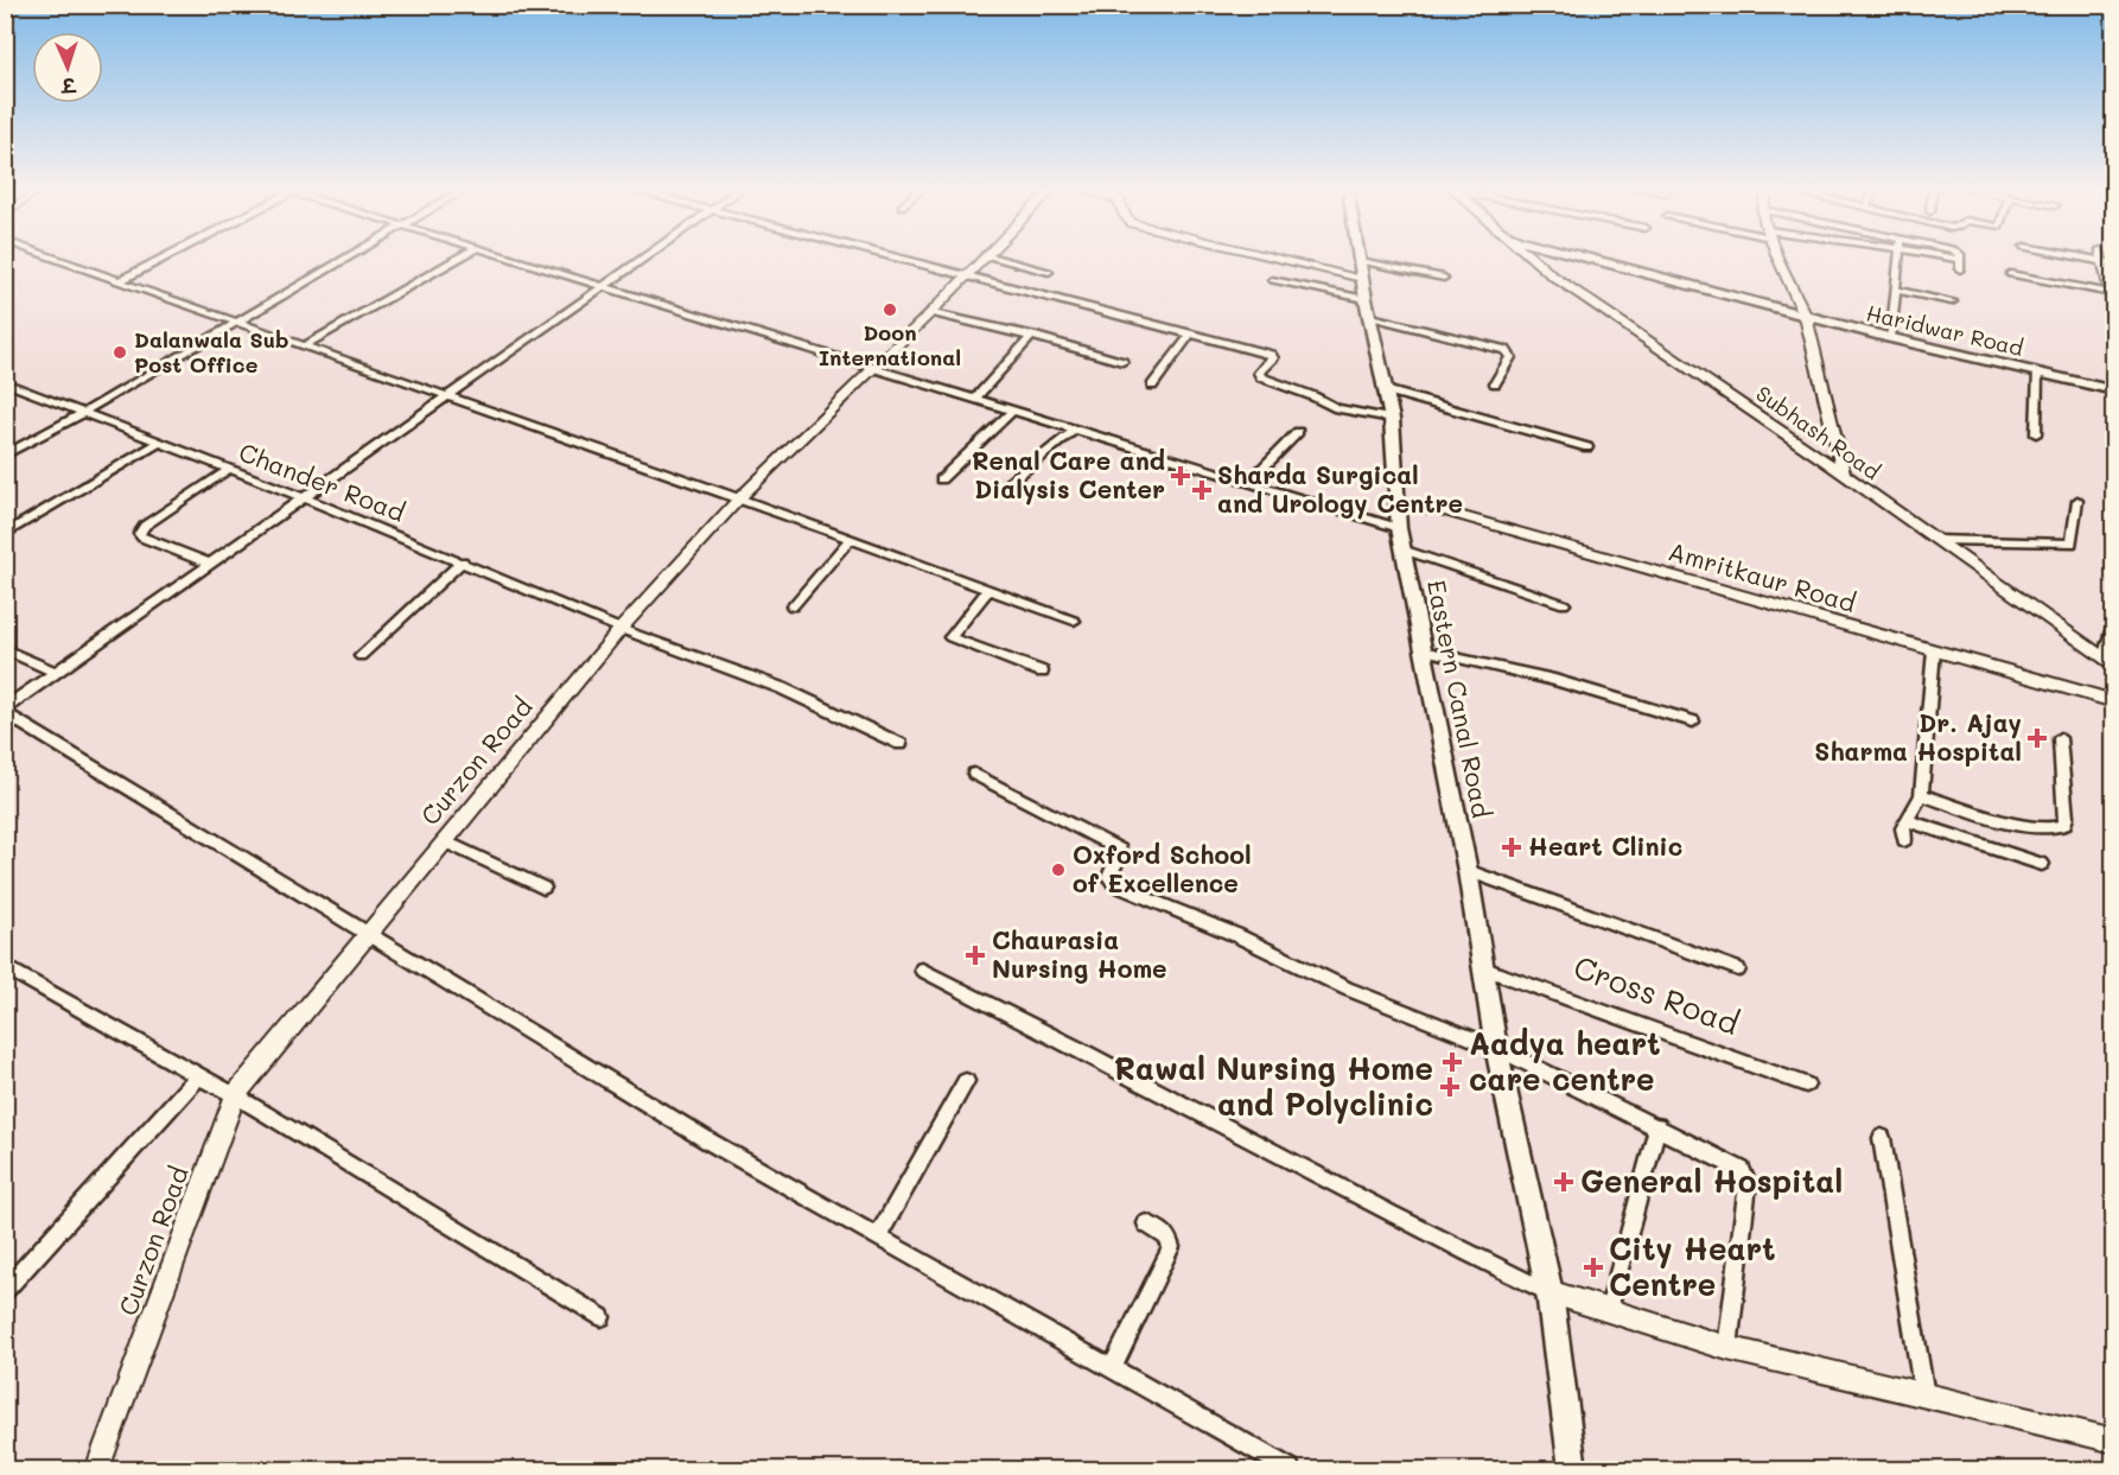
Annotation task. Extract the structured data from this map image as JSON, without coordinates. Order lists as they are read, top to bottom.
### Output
{
  "streets": {
    "main road": ["Haridwar Road", "Eastern Canal Road"],
    "street": [
      "Subhash Road",
      "Chander Road",
      "Amritkaur Road",
      "Curzon Road",
      "Cross Road"
    ]
  },
  "crossings": [
    ["Chander Road", "Curzon Road"],
    ["Amritkaur Road", "Eastern Canal Road"],
    ["Eastern Canal Road", "Cross Road"]
  ],
  "places": {
    "other": ["Doon International", "Dalanwala Sub Post Office", "Oxford School of Excellence"],
    "health": [
      "Renal Care and Dialysis Center",
      "Sharda Surgical and Urology Centre",
      "Dr. Ajay Sharma Hospital",
      "Heart Clinic",
      "Chaurasia Nursing Home",
      "Aadya heart care centre",
      "Rawal Nursing Home and Polyclinic",
      "General Hospital",
      "City Heart Centre"
    ]
  },
  "north": "bottom"
}
